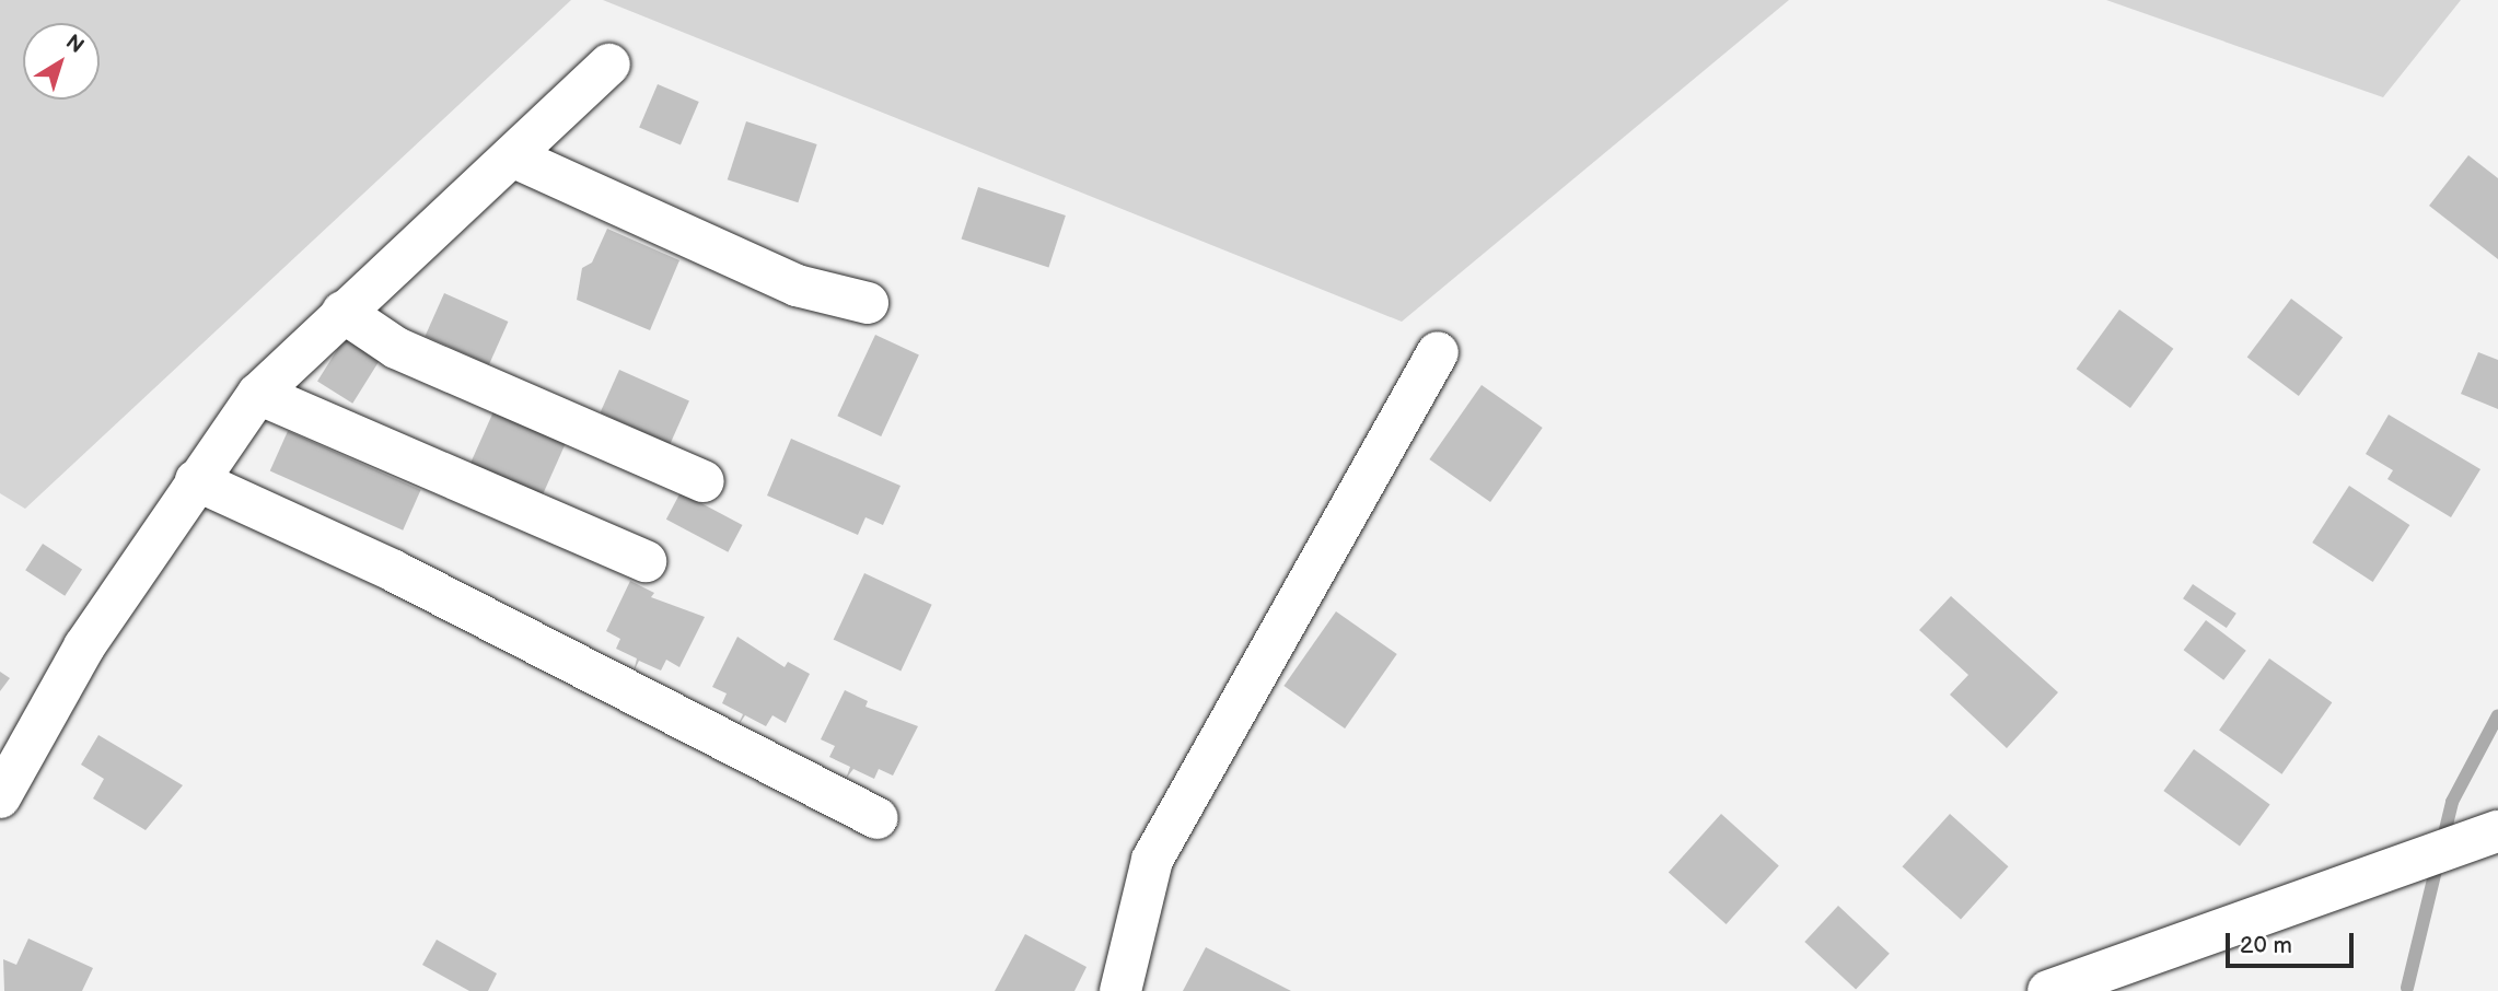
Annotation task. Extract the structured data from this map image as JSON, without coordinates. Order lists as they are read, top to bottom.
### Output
{
  "scale_bar": "20 m",
  "north": "top right"
}
